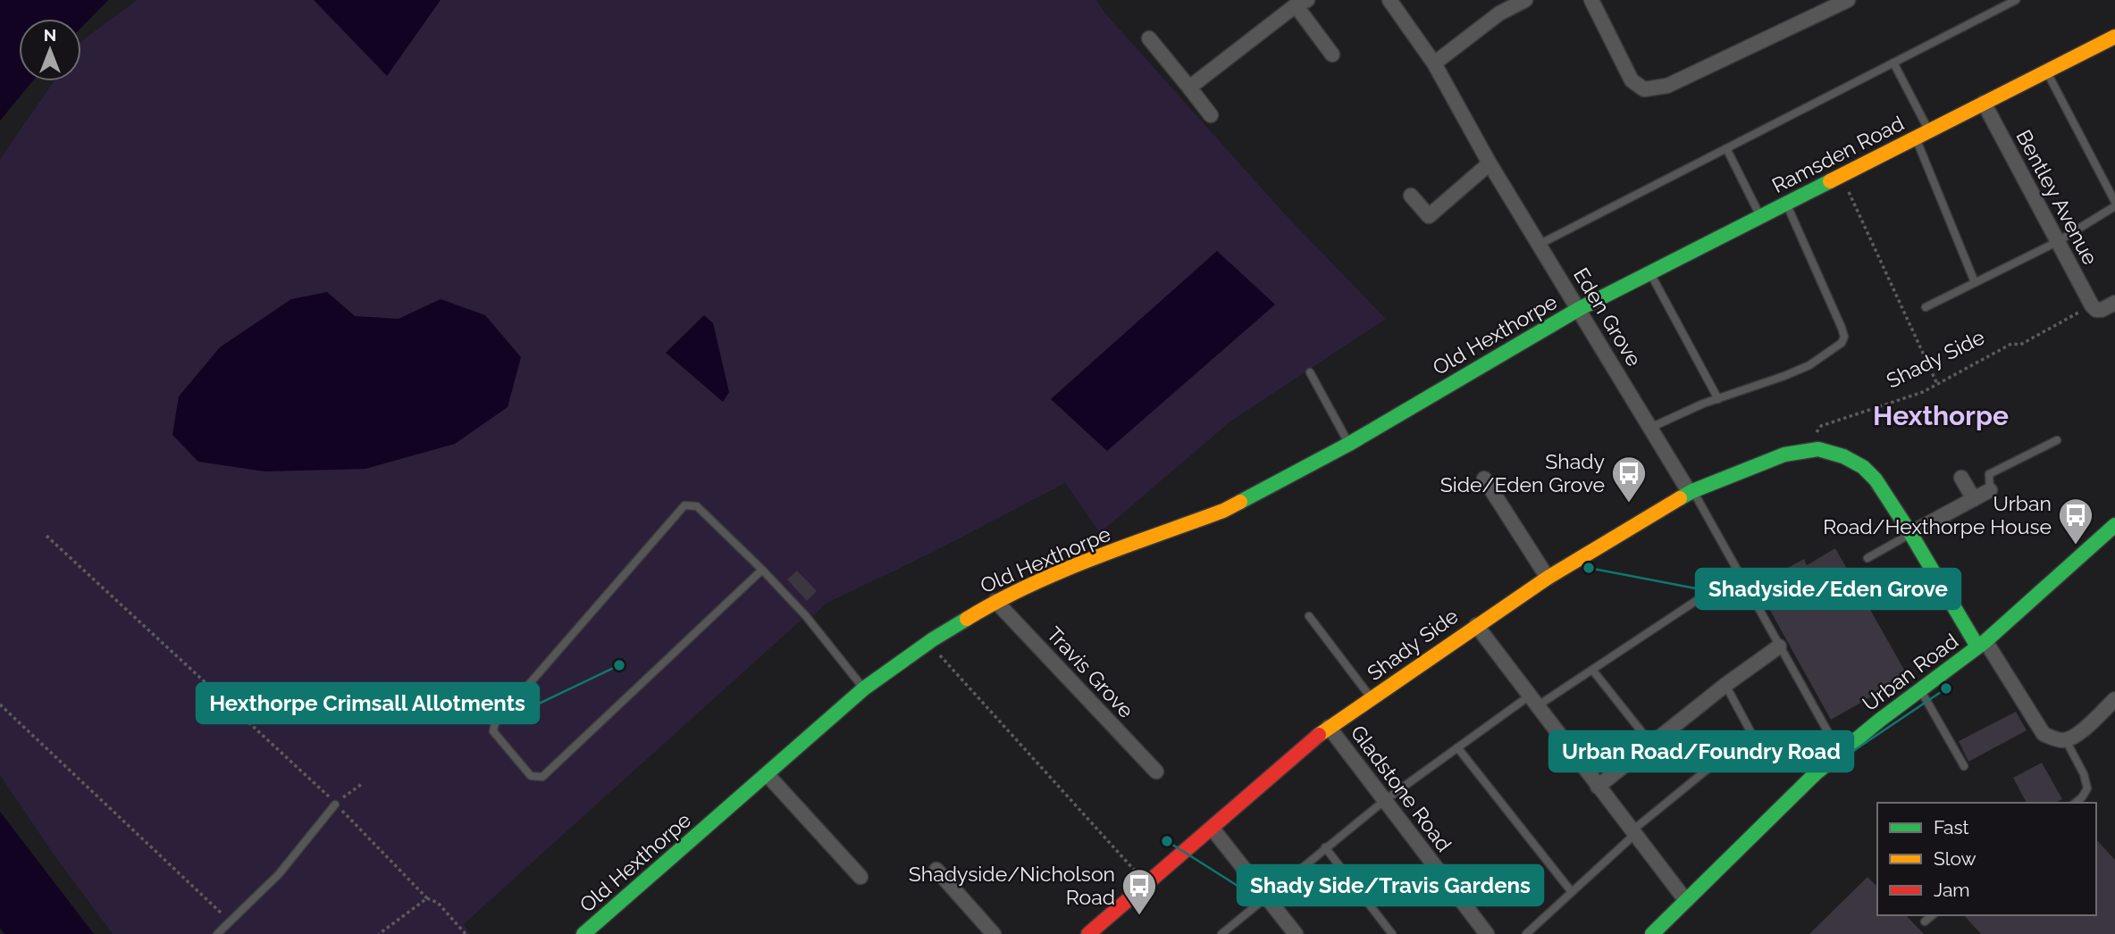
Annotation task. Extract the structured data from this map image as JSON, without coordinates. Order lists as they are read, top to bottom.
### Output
{
  "streets": {
    "street": [
      "Ramsden Road",
      "Bentley Avenue",
      "Eden Grove",
      "Old Hexthorpe",
      "Shady Side",
      "Travis Grove",
      "Urban Road",
      "Gladstone Road"
    ]
  },
  "crossings": [
    ["Ramsden Road", "Bentley Avenue"],
    ["Ramsden Road", "Eden Grove"],
    ["Ramsden Road", "Old Hexthorpe"],
    ["Bentley Avenue", "Shady Side"],
    ["Eden Grove", "Old Hexthorpe"],
    ["Eden Grove", "Shady Side"],
    ["Old Hexthorpe", "Travis Grove"],
    ["Shady Side", "Urban Road"],
    ["Shady Side", "Gladstone Road"]
  ],
  "districts": ["Hexthorpe"],
  "places": {
    "bus stop": ["Shady Side/Eden Grove", "Urban Road/Hexthorpe House", "Shadyside/Nicholson Road"],
    "other": [
      "Shadyside/Eden Grove",
      "Hexthorpe Crimsall Allotments",
      "Urban Road/Foundry Road",
      "Shady Side/Travis Gardens"
    ]
  },
  "legend": ["Fast", "Slow", "Jam"],
  "north": "top"
}
